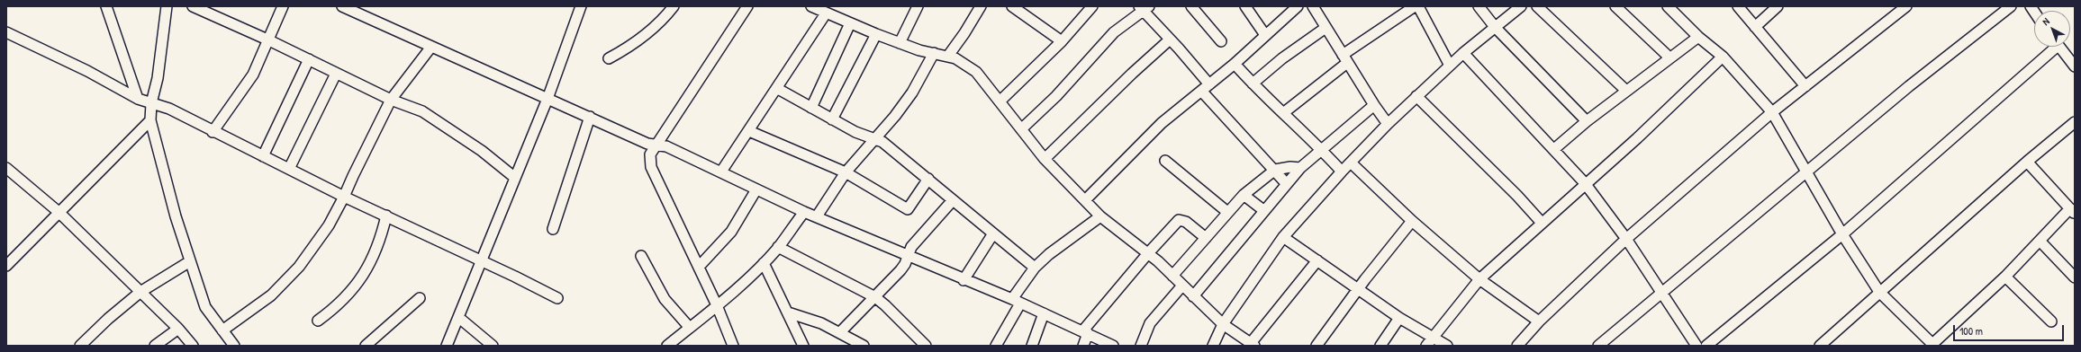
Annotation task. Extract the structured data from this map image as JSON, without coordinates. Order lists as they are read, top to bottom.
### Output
{
  "scale_bar": "100 m",
  "north": "top left"
}
